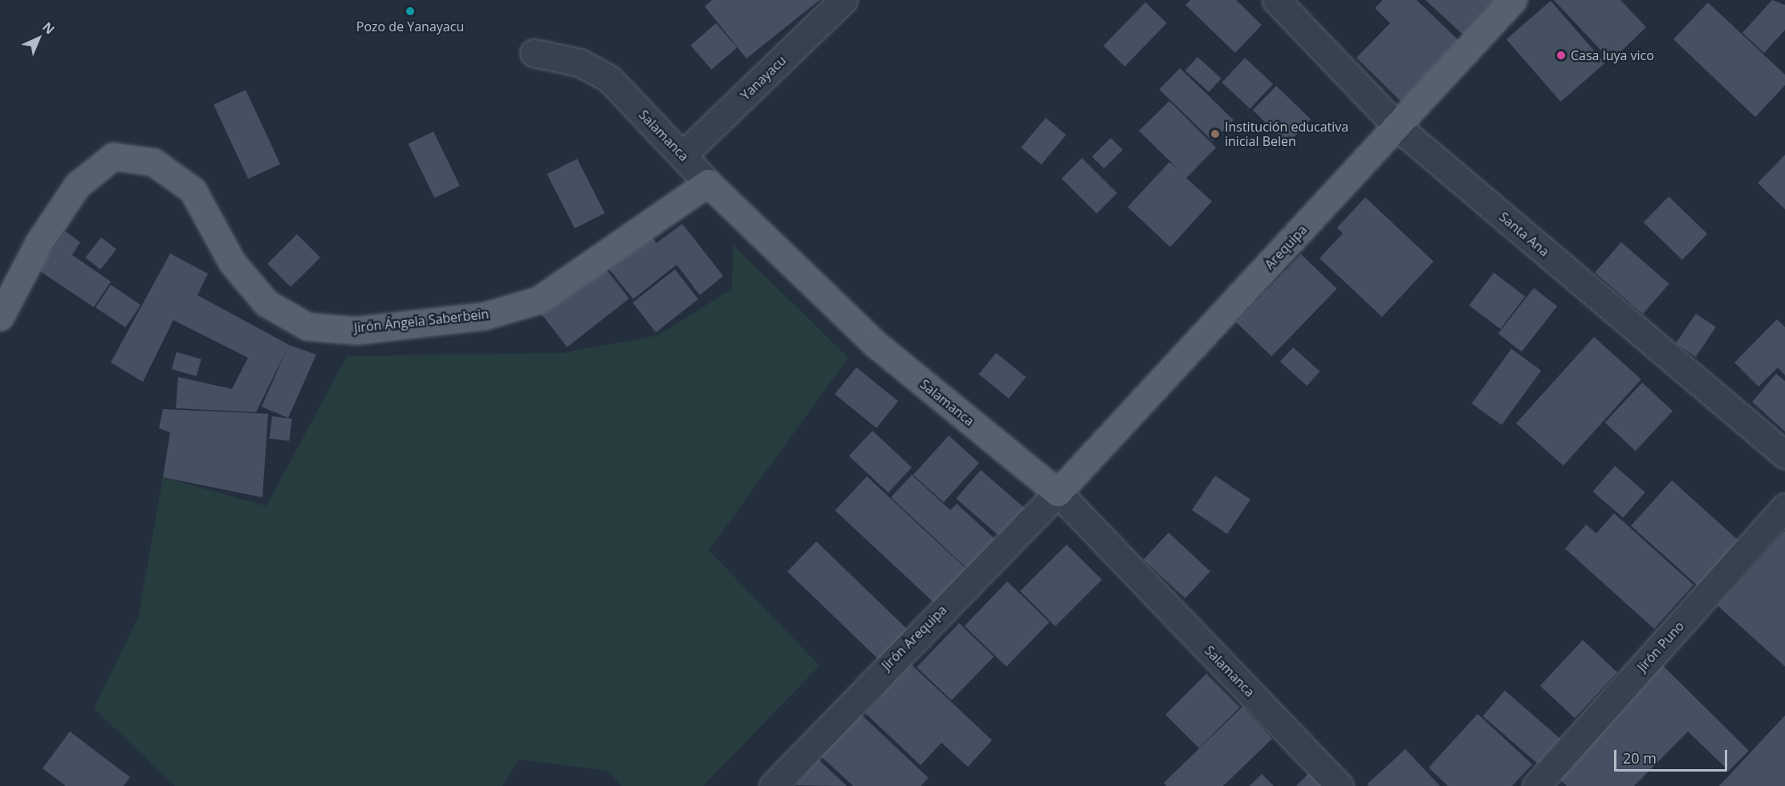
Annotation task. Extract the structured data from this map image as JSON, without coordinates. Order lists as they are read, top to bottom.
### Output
{
  "streets": {
    "main road": ["Salamanca", "Arequipa", "Jirón Ángela Saberbein"],
    "street": [
      "Yanayacu",
      "Santa Ana",
      "Jirón Arequipa",
      "Jirón Puno"
    ]
  },
  "crossings": [
    ["Yanayacu", "Salamanca"],
    ["Salamanca", "Arequipa"],
    ["Salamanca", "Jirón Ángela Saberbein"],
    ["Salamanca", "Jirón Arequipa"],
    ["Santa Ana", "Arequipa"],
    ["Arequipa", "Jirón Arequipa"]
  ],
  "places": ["Pozo de Yanayacu", "Casa luya vico", "Institución educativa inicial Belen"],
  "scale_bar": "20 m",
  "north": "top right"
}
